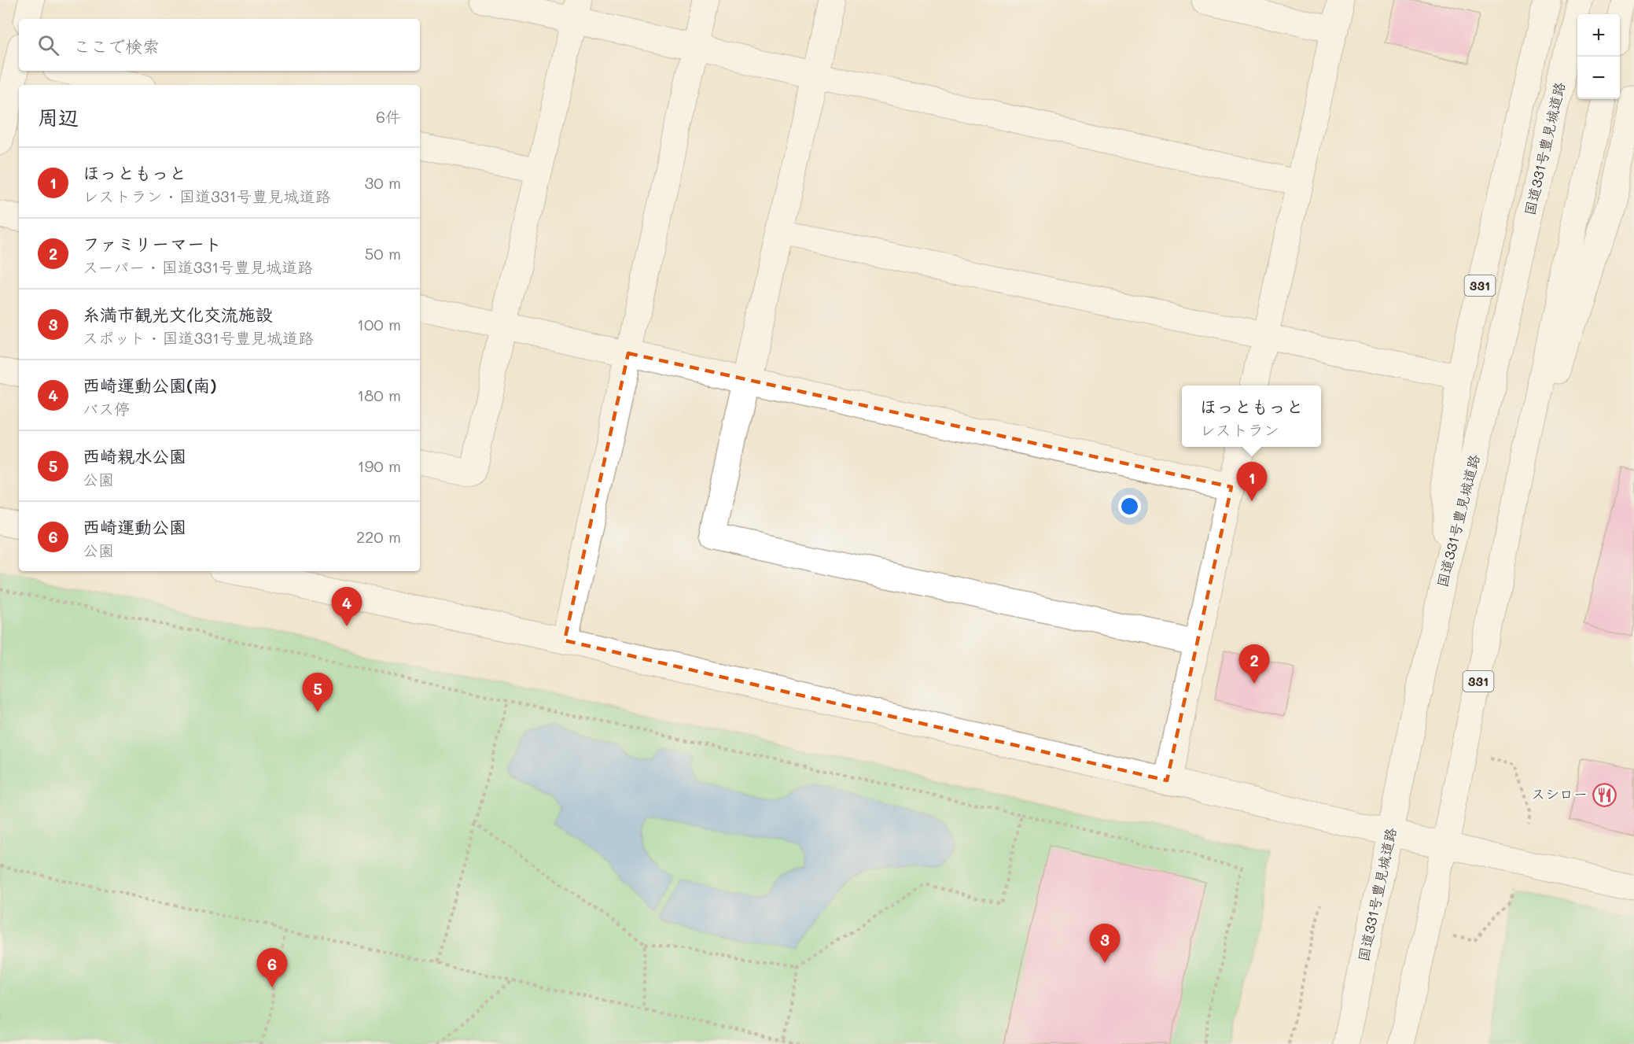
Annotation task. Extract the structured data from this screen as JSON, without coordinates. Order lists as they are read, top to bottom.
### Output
{
  "streets": {
    "main road": ["国道331号豊見城道路", "331"]
  },
  "crossings": [
    ["国道331号豊見城道路", "331"]
  ],
  "places": {
    "restaurant": ["スシロー"]
  },
  "page": {
    "map_buttons": ["+", "−"],
    "search": "ここで検索",
    "heading": ["周辺", "6件"],
    "list": [
      {
        "mark": "1",
        "name": "ほっともっと",
        "note": "レストラン · 国道331号豊見城道路",
        "value": "30 m"
      },
      {
        "mark": "2",
        "name": "ファミリーマート",
        "note": "スーパー · 国道331号豊見城道路",
        "value": "50 m"
      },
      {
        "mark": "3",
        "name": "糸満市観光文化交流施設",
        "note": "スポット · 国道331号豊見城道路",
        "value": "100 m"
      },
      {
        "mark": "4",
        "name": "西崎運動公園(南)",
        "note": "バス停",
        "value": "180 m"
      },
      {
        "mark": "5",
        "name": "西崎親水公園",
        "note": "公園",
        "value": "190 m"
      },
      {
        "mark": "6",
        "name": "西崎運動公園",
        "note": "公園",
        "value": "220 m"
      }
    ],
    "popup": ["ほっともっと", "レストラン"],
    "pins": [
      "1",
      "4",
      "2",
      "5",
      "3",
      "6"
    ]
  }
}
